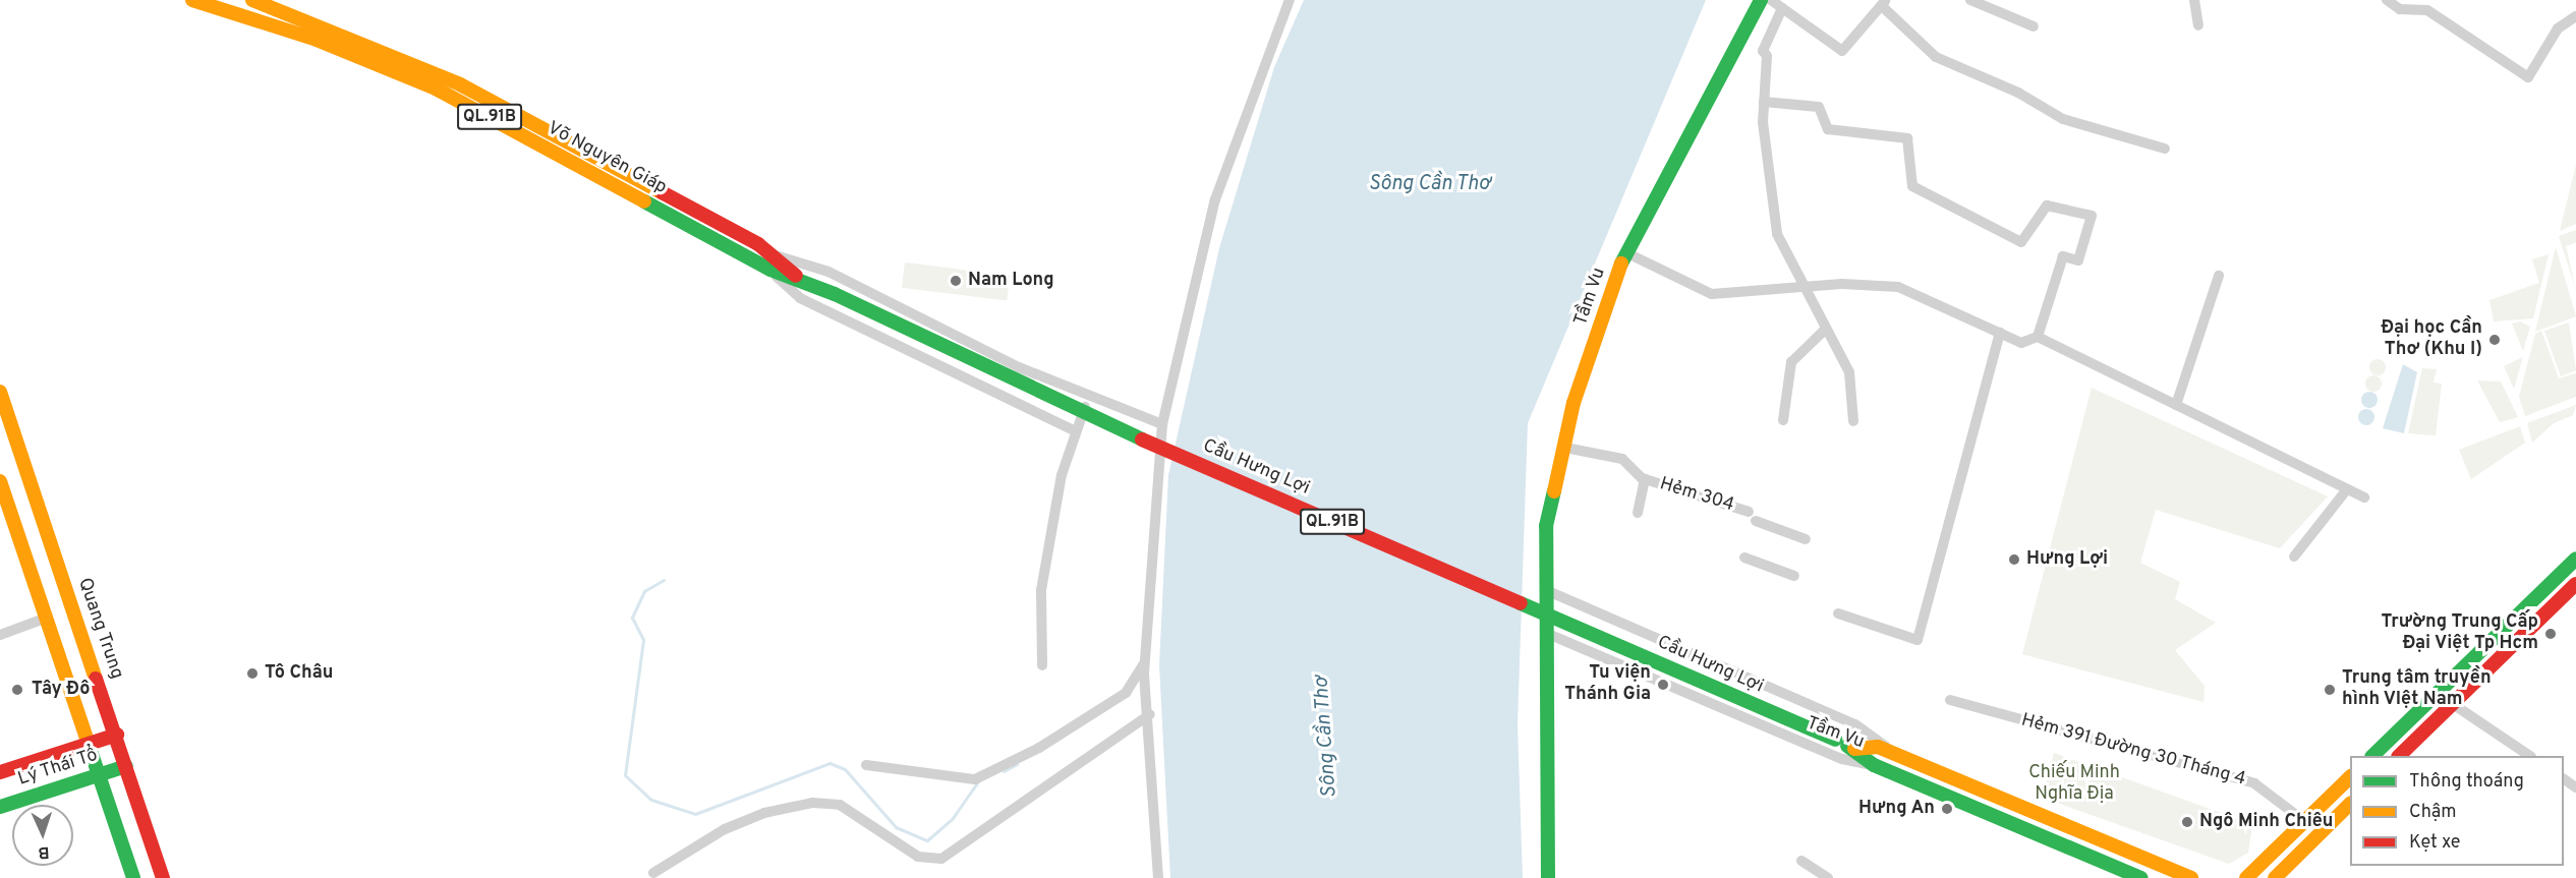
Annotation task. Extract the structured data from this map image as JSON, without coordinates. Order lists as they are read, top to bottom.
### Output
{
  "streets": {
    "main road": [
      "QL.91B",
      "Võ Nguyên Giáp",
      "Tầm Vu",
      "Cầu Hưng Lợi",
      "Quang Trung",
      "Lý Thái Tổ"
    ],
    "street": ["Hẻm 304", "Hẻm 391 Đường 30 Tháng 4"]
  },
  "crossings": [
    ["QL.91B", "Tầm Vu"],
    ["QL.91B", "Cầu Hưng Lợi"],
    ["Võ Nguyên Giáp", "Cầu Hưng Lợi"],
    ["Tầm Vu", "Hẻm 304"],
    ["Quang Trung", "Lý Thái Tổ"]
  ],
  "water": ["Sông Cần Thơ"],
  "parks": ["Chiếu Minh Nghĩa Địa"],
  "places": [
    "Nam Long",
    "Đại học Cần Thơ (Khu I)",
    "Hưng Lợi",
    "Trường Trung Cấp Đại Việt Tp Hcm",
    "Tô Châu",
    "Tu viện Thánh Gia",
    "Tây Đô",
    "Trung tâm truyền hình VIệt Nam",
    "Hưng An",
    "Ngô Minh Chiêu"
  ],
  "legend": ["Thông thoáng", "Chậm", "Kẹt xe"],
  "north": "bottom"
}
